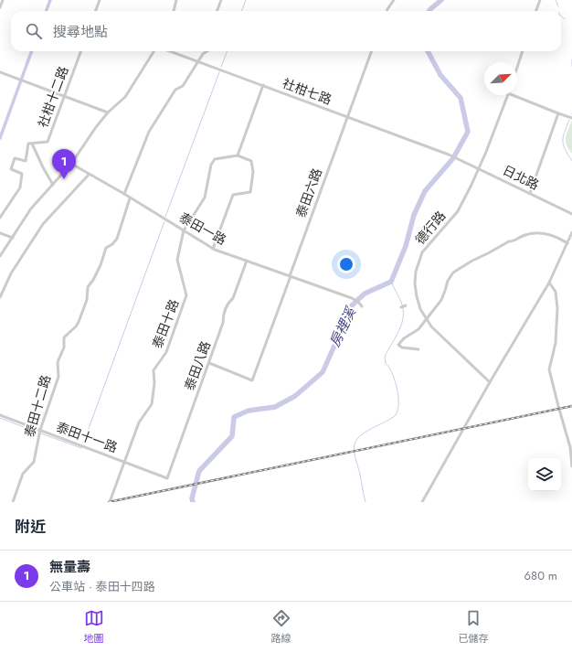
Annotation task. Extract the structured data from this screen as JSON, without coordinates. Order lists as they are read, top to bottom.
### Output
{
  "streets": {
    "street": [
      "社柑七路",
      "社柑十二路",
      "日北路",
      "泰田六路",
      "德行路",
      "泰田一路",
      "泰田十路",
      "泰田八路",
      "泰田十二路",
      "泰田十一路"
    ]
  },
  "crossings": [
    ["社柑七路", "日北路"],
    ["社柑七路", "泰田六路"],
    ["日北路", "德行路"],
    ["泰田六路", "泰田一路"],
    ["泰田六路", "泰田八路"],
    ["泰田一路", "泰田十路"],
    ["泰田一路", "泰田八路"],
    ["泰田一路", "泰田十二路"],
    ["泰田十路", "泰田十一路"],
    ["泰田八路", "泰田十一路"],
    ["泰田十二路", "泰田十一路"]
  ],
  "water": ["房裡溪"],
  "north": "top right",
  "page": {
    "search": "搜尋地點",
    "pins": "1",
    "heading": "附近",
    "list": [
      {
        "mark": "1",
        "name": "無量壽",
        "note": "公車站 · 泰田十四路",
        "value": "680 m"
      }
    ],
    "nav": ["地圖", "路線", "已儲存"]
  }
}
